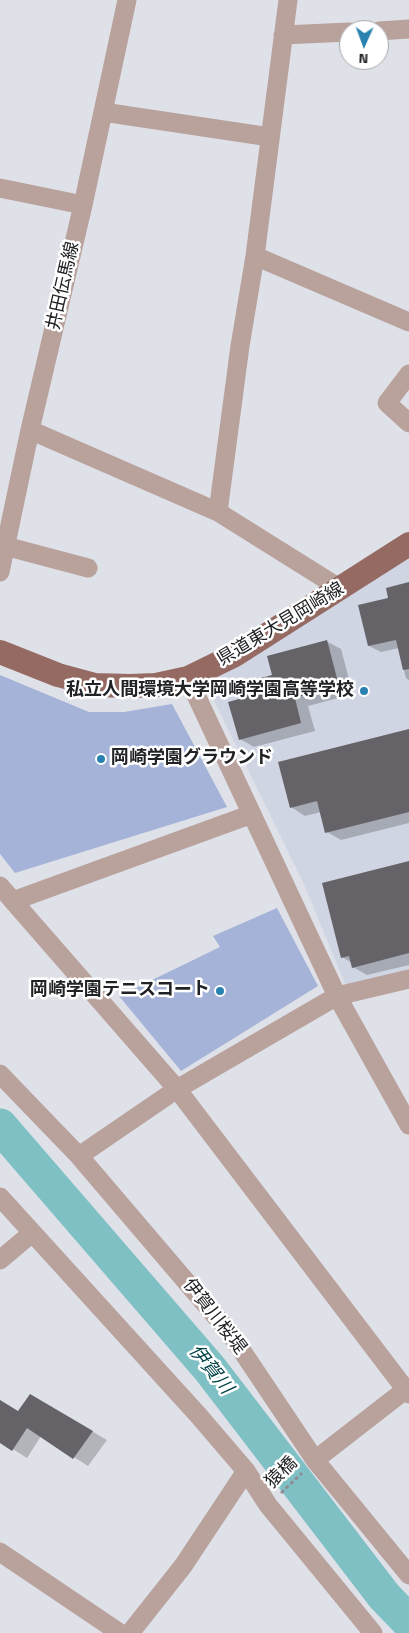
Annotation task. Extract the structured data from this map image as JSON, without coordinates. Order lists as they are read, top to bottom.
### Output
{
  "streets": {
    "main road": ["県道東大見岡崎線"],
    "street": ["井田伝馬線", "伊賀川桜堤"],
    "path": ["猿橋"]
  },
  "crossings": [
    ["伊賀川桜堤", "猿橋"]
  ],
  "water": ["伊賀川"],
  "places": ["私立人間環境大学岡崎学園高等学校", "岡崎学園グラウンド", "岡崎学園テニスコート"],
  "north": "bottom"
}
